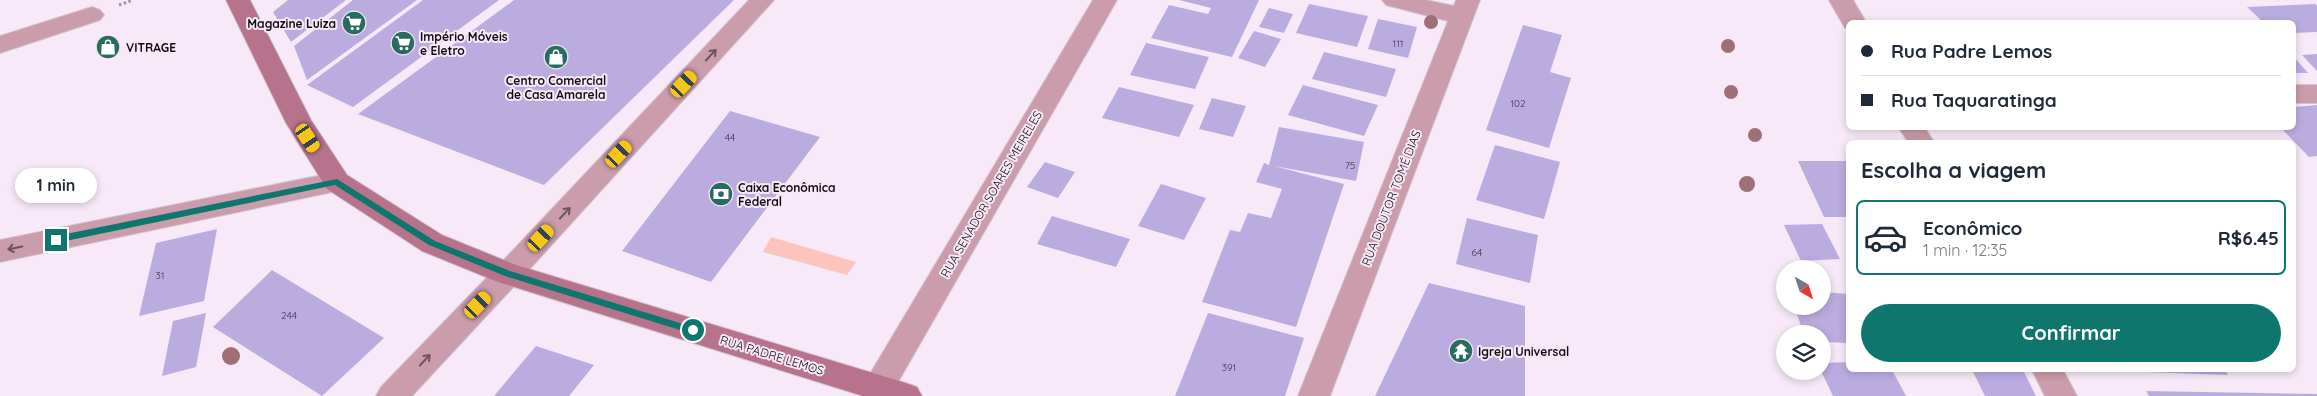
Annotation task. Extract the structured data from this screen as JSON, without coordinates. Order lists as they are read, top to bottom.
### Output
{
  "streets": {
    "main road": ["RUA PADRE LEMOS"],
    "street": ["RUA SENADOR SOARES MEIRELES", "RUA DOUTOR TOMÉ DIAS"]
  },
  "crossings": [
    ["RUA SENADOR SOARES MEIRELES", "RUA PADRE LEMOS"]
  ],
  "places": {
    "supermarket": ["Magazine Luiza", "Império Móveis e Eletro"],
    "shop": ["VITRAGE", "Centro Comercial de Casa Amarela"],
    "bank": ["Caixa Econômica Federal"],
    "temple": ["Igreja Universal"]
  },
  "house_numbers": [
    "111",
    "102",
    "44",
    "75",
    "64",
    "31",
    "244",
    "391"
  ],
  "north": "bottom right",
  "page": {
    "banner": ["Rua Padre Lemos", "Rua Taquaratinga"],
    "heading": "Escolha a viagem",
    "bubble": "1 min",
    "list": [
      {
        "name": "Econômico",
        "note": "1 min · 12:35",
        "value": "R$6.45"
      }
    ],
    "buttons": "Confirmar"
  }
}
